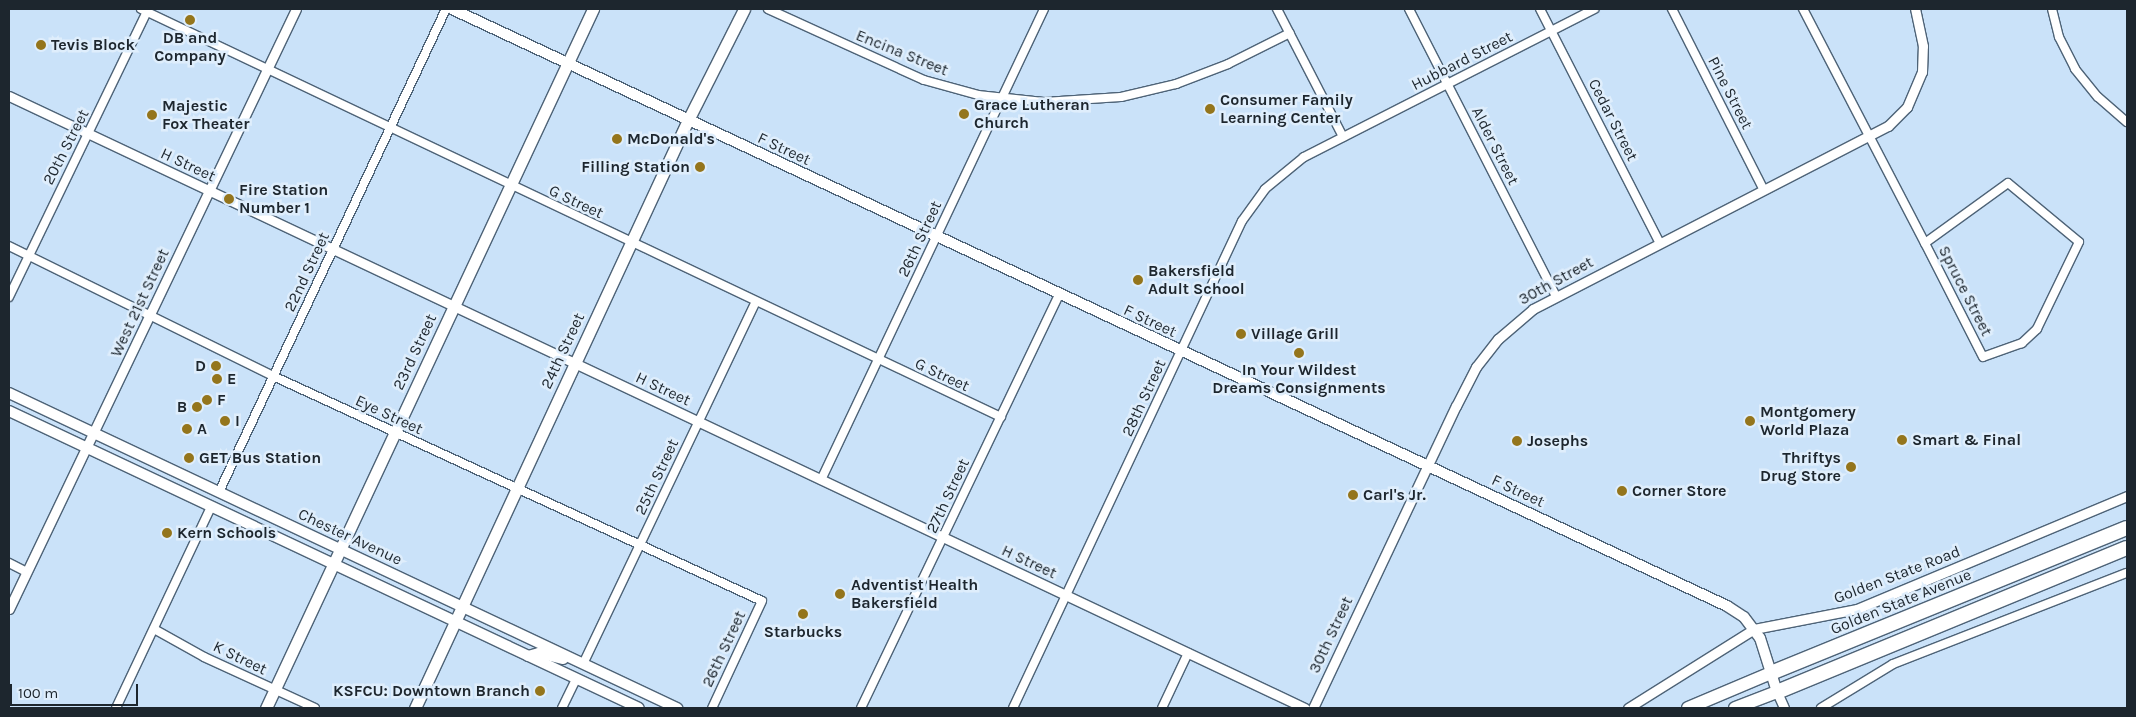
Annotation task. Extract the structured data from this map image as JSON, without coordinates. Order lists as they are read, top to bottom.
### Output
{
  "streets": {
    "highway": ["Golden State Avenue"],
    "main road": [
      "F Street",
      "24th Street",
      "23rd Street",
      "Chester Avenue"
    ],
    "street": [
      "Encina Street",
      "Hubbard Street",
      "Pine Street",
      "Cedar Street",
      "Alder Street",
      "20th Street",
      "H Street",
      "G Street",
      "26th Street",
      "22nd Street",
      "30th Street",
      "Spruce Street",
      "West 21st Street",
      "28th Street",
      "Eye Street",
      "25th Street",
      "27th Street",
      "Golden State Road",
      "K Street"
    ]
  },
  "crossings": [
    ["Encina Street", "26th Street"],
    ["Hubbard Street", "Cedar Street"],
    ["Hubbard Street", "Alder Street"],
    ["Hubbard Street", "28th Street"],
    ["Pine Street", "30th Street"],
    ["Cedar Street", "30th Street"],
    ["Alder Street", "30th Street"],
    ["20th Street", "H Street"],
    ["20th Street", "G Street"],
    ["20th Street", "Eye Street"],
    ["F Street", "26th Street"],
    ["F Street", "30th Street"],
    ["F Street", "24th Street"],
    ["F Street", "23rd Street"],
    ["F Street", "28th Street"],
    ["F Street", "27th Street"],
    ["F Street", "Golden State Road"],
    ["F Street", "Golden State Avenue"],
    ["H Street", "26th Street"],
    ["H Street", "22nd Street"],
    ["H Street", "West 21st Street"],
    ["H Street", "24th Street"],
    ["H Street", "23rd Street"],
    ["H Street", "28th Street"],
    ["H Street", "25th Street"],
    ["H Street", "27th Street"],
    ["G Street", "26th Street"],
    ["G Street", "22nd Street"],
    ["G Street", "West 21st Street"],
    ["G Street", "24th Street"],
    ["G Street", "23rd Street"],
    ["G Street", "25th Street"],
    ["G Street", "27th Street"],
    ["26th Street", "Eye Street"],
    ["22nd Street", "Eye Street"],
    ["22nd Street", "Chester Avenue"],
    ["30th Street", "Spruce Street"],
    ["West 21st Street", "Eye Street"],
    ["West 21st Street", "Chester Avenue"],
    ["24th Street", "Eye Street"],
    ["24th Street", "Chester Avenue"],
    ["23rd Street", "Eye Street"],
    ["23rd Street", "Chester Avenue"],
    ["23rd Street", "K Street"],
    ["Eye Street", "25th Street"],
    ["25th Street", "Chester Avenue"]
  ],
  "places": [
    "DB and Company",
    "Tevis Block",
    "Consumer Family Learning Center",
    "Grace Lutheran Church",
    "Majestic Fox Theater",
    "McDonald's",
    "Filling Station",
    "Fire Station Number 1",
    "Bakersfield Adult School",
    "Village Grill",
    "In Your Wildest Dreams Consignments",
    "D",
    "E",
    "F",
    "B",
    "I",
    "Montgomery World Plaza",
    "A",
    "Smart & Final",
    "Josephs",
    "GET Bus Station",
    "Thriftys Drug Store",
    "Corner Store",
    "Carl's Jr.",
    "Kern Schools",
    "Adventist Health Bakersfield",
    "Starbucks",
    "KSFCU: Downtown Branch"
  ],
  "scale_bar": "100 m"
}
